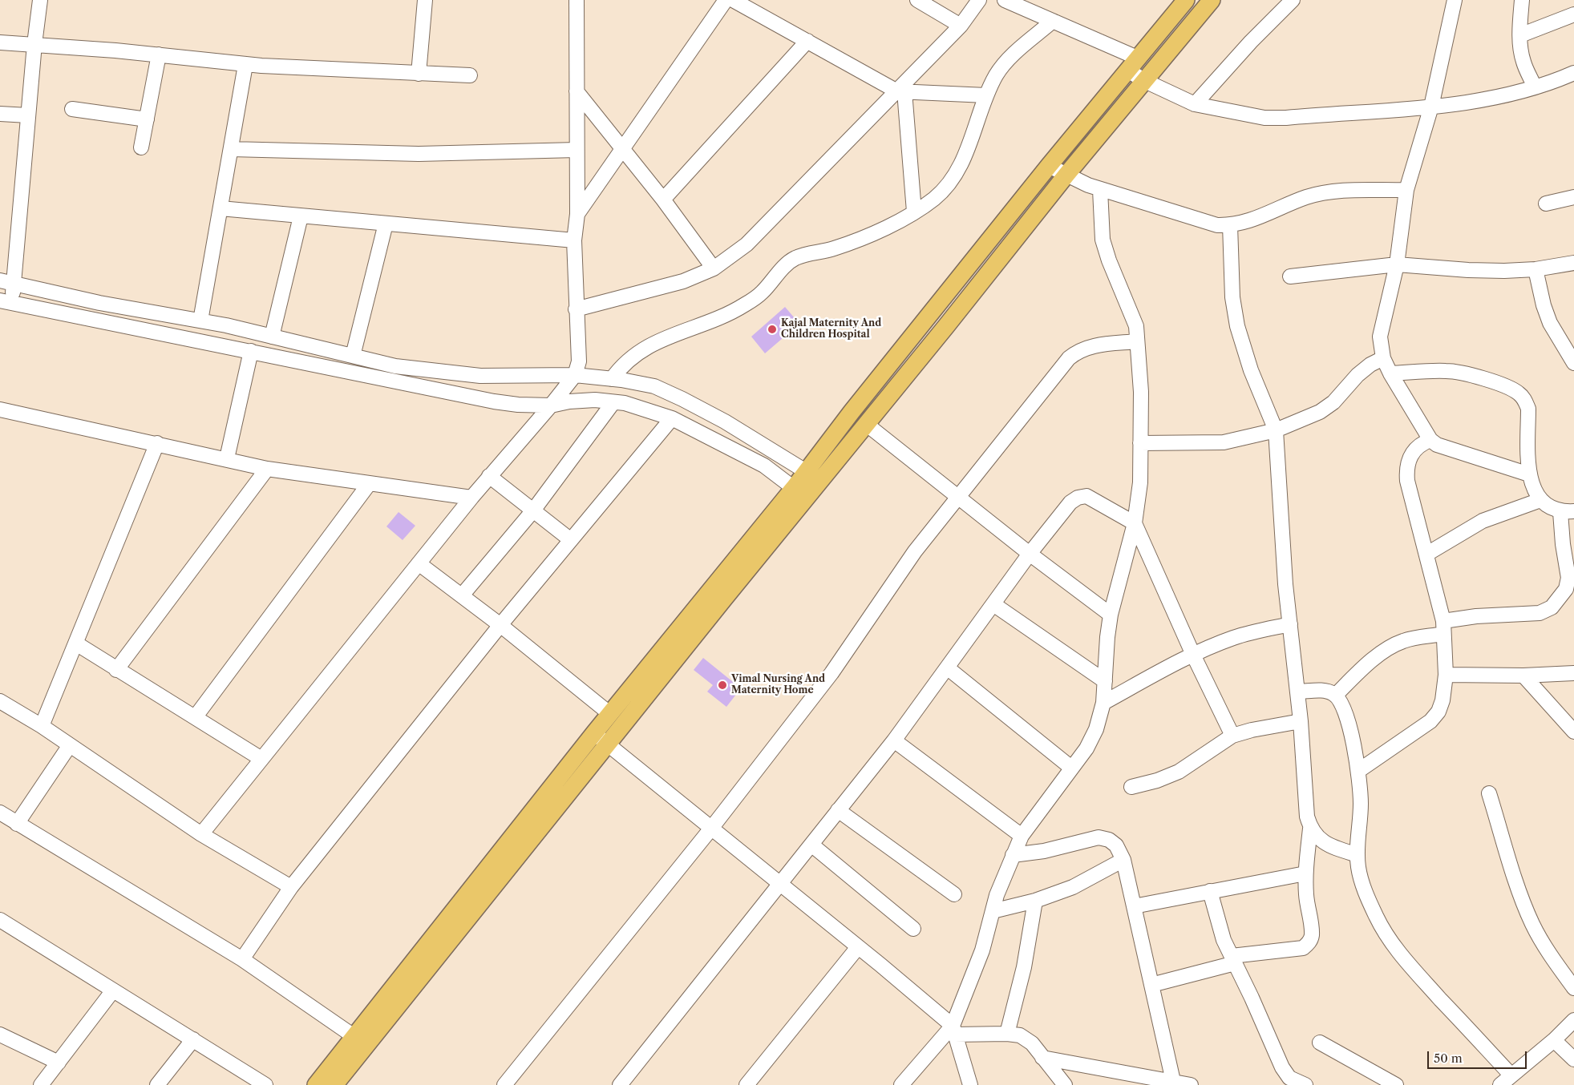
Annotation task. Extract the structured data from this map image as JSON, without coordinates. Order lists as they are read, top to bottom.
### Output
{
  "places": ["Kajal Maternity And Children Hospital", "Vimal Nursing And Maternity Home"],
  "scale_bar": "50 m"
}
